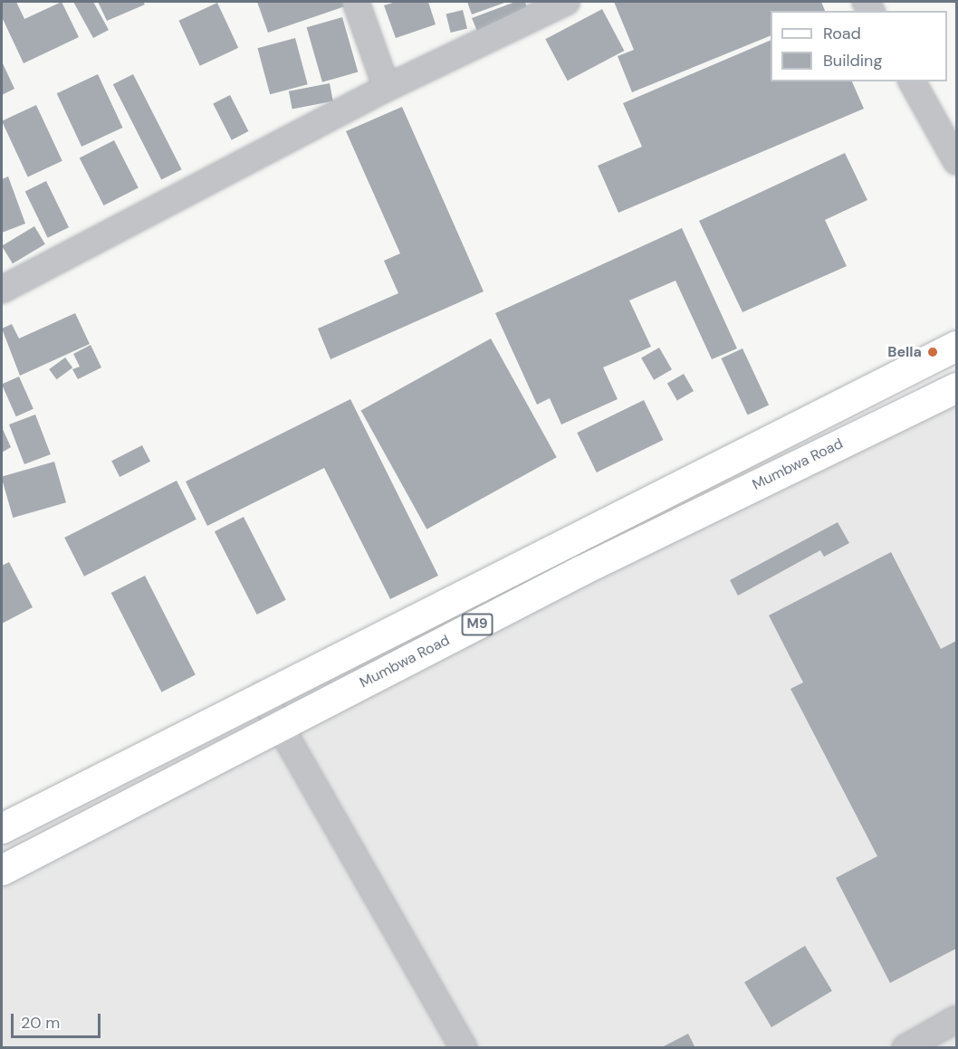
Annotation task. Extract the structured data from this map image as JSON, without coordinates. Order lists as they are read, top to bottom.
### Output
{
  "streets": {
    "main road": ["Mumbwa Road", "M9"]
  },
  "places": ["Bella"],
  "legend": ["Road", "Building"],
  "scale_bar": "20 m"
}
